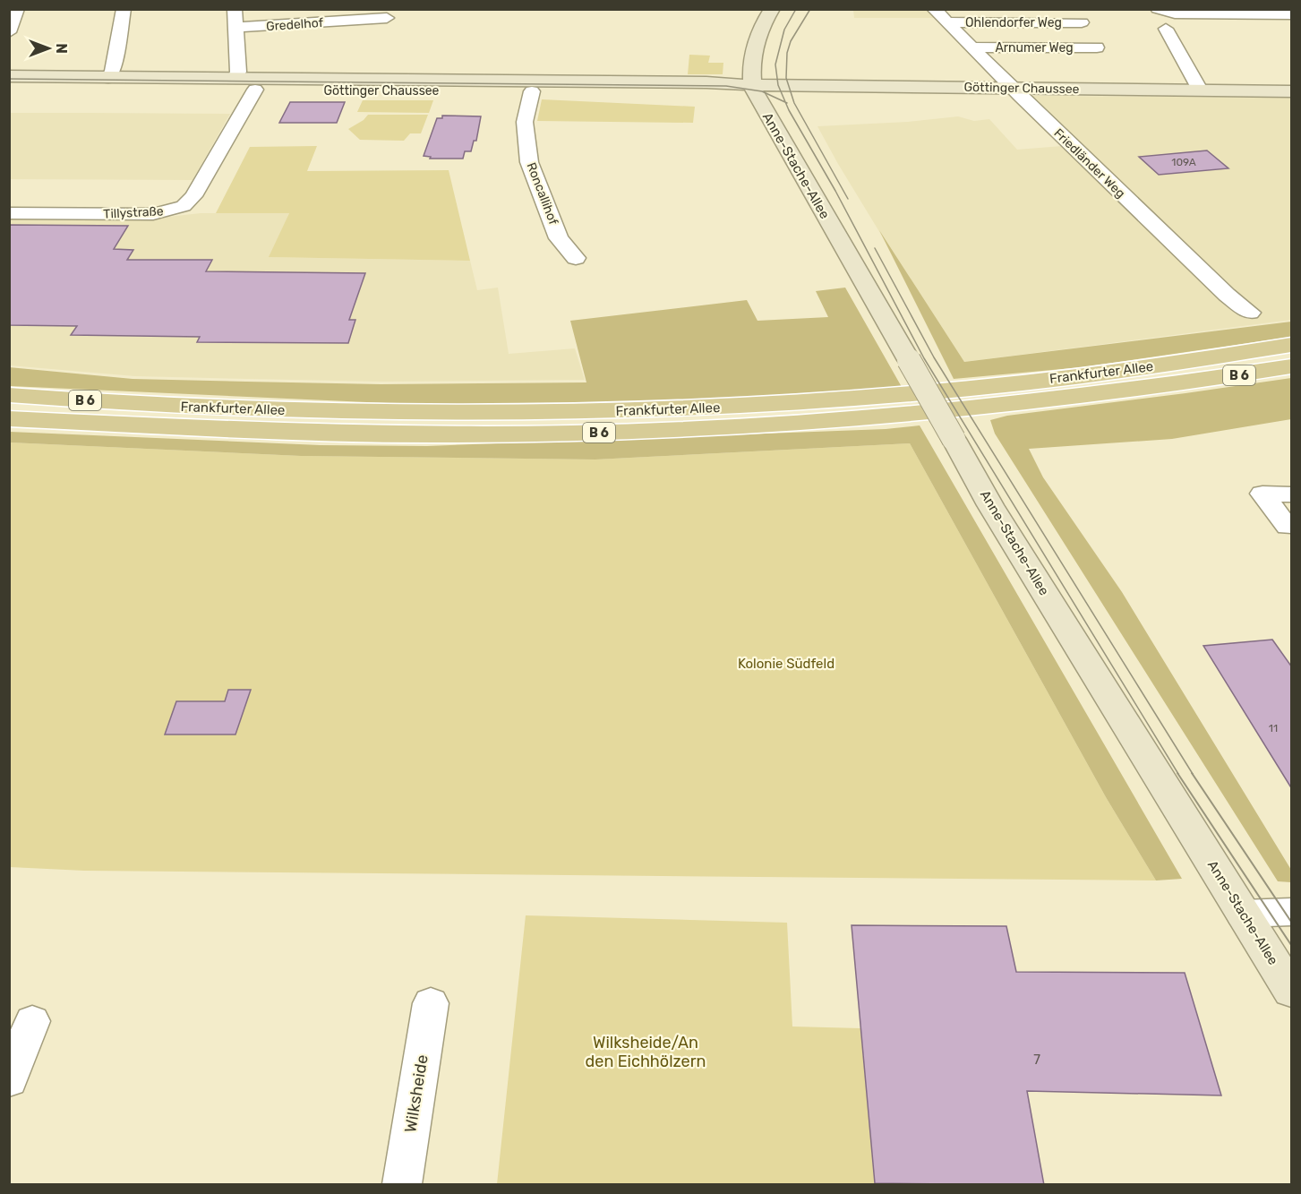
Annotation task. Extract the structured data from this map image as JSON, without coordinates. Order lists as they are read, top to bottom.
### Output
{
  "streets": {
    "main road": ["Frankfurter Allee", "B 6"],
    "street": [
      "Ohlendorfer Weg",
      "Gredelhof",
      "Arnumer Weg",
      "Göttinger Chaussee",
      "Friedländer Weg",
      "Anne-Stache-Allee",
      "Roncallihof",
      "Tillystraße",
      "Wilksheide"
    ]
  },
  "crossings": [
    ["Ohlendorfer Weg", "Friedländer Weg"],
    ["Arnumer Weg", "Friedländer Weg"],
    ["Göttinger Chaussee", "Friedländer Weg"],
    ["Göttinger Chaussee", "Anne-Stache-Allee"],
    ["Göttinger Chaussee", "Roncallihof"],
    ["Göttinger Chaussee", "Tillystraße"]
  ],
  "parks": ["Kolonie Südfeld", "Wilksheide/An den Eichhölzern"],
  "house_numbers": ["109A", "11", "7"],
  "north": "right"
}
